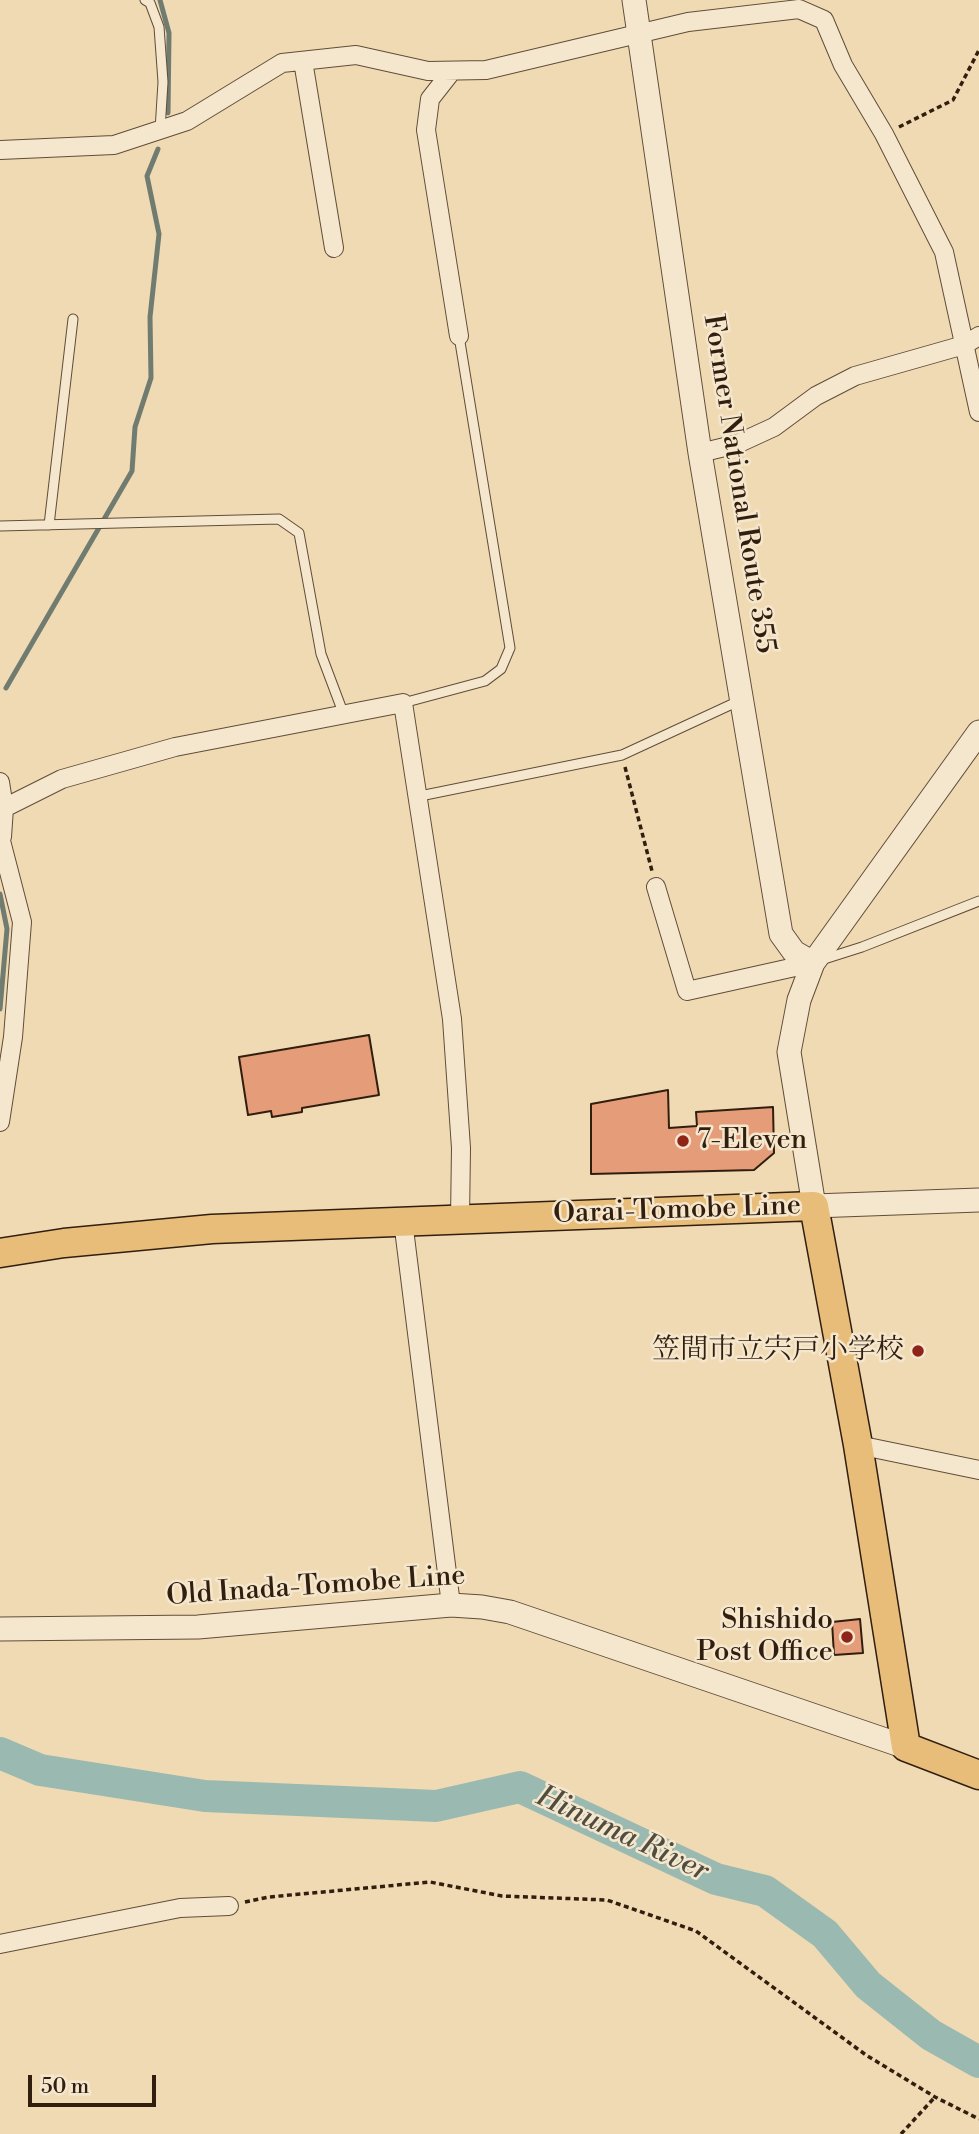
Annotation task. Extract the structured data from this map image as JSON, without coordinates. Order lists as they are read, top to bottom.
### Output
{
  "streets": {
    "main road": ["Oarai-Tomobe Line"],
    "street": ["Former National Route 355", "Old Inada-Tomobe Line"]
  },
  "crossings": [
    ["Oarai-Tomobe Line", "Old Inada-Tomobe Line"]
  ],
  "water": ["Hinuma River"],
  "places": ["7-Eleven", "笠間市立宍戸小学校", "Shishido Post Office"],
  "scale_bar": "50 m"
}
